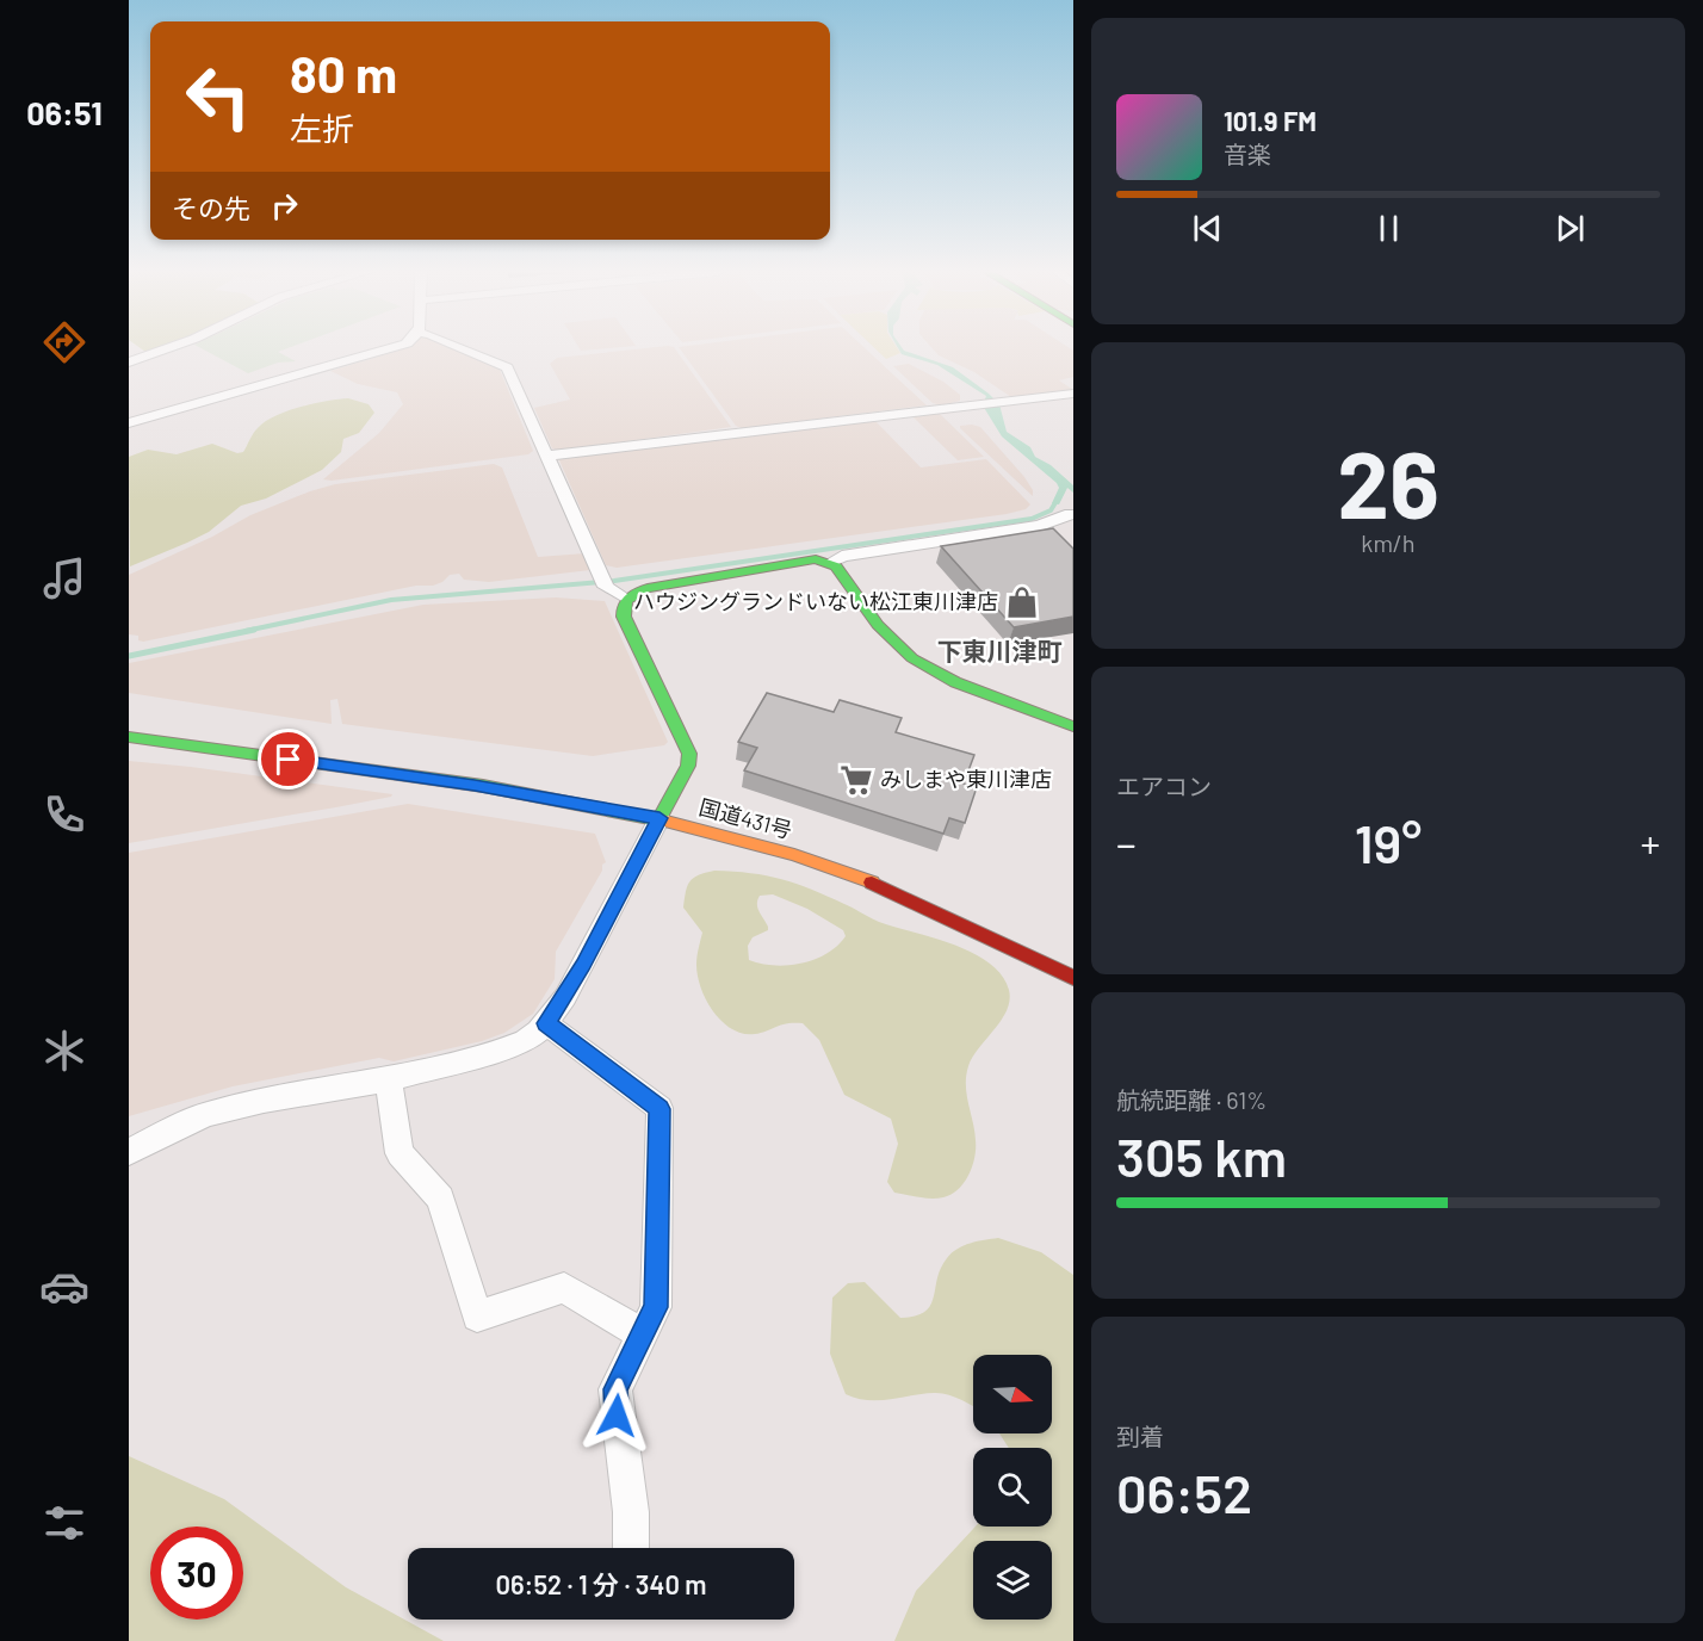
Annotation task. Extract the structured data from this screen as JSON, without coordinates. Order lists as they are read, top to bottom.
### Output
{
  "streets": {
    "main road": ["国道431号"]
  },
  "districts": ["下東川津町"],
  "places": {
    "shop": ["ハウジングランドいない松江東川津店"],
    "supermarket": ["みしまや東川津店"]
  },
  "north": "right",
  "page": {
    "tabs": "06:51",
    "turn": ["80 m", "左折"],
    "song": ["101.9 FM", "音楽"],
    "then": "その先",
    "tile": [
      ["26", "km/h"],
      "エアコン",
      ["航続距離 · 61%", "305 km"],
      ["到着", "06:52"]
    ],
    "heat": ["−", "19°", "+"],
    "limit": "30",
    "trip": "06:52 · 1 分 · 340 m"
  }
}
